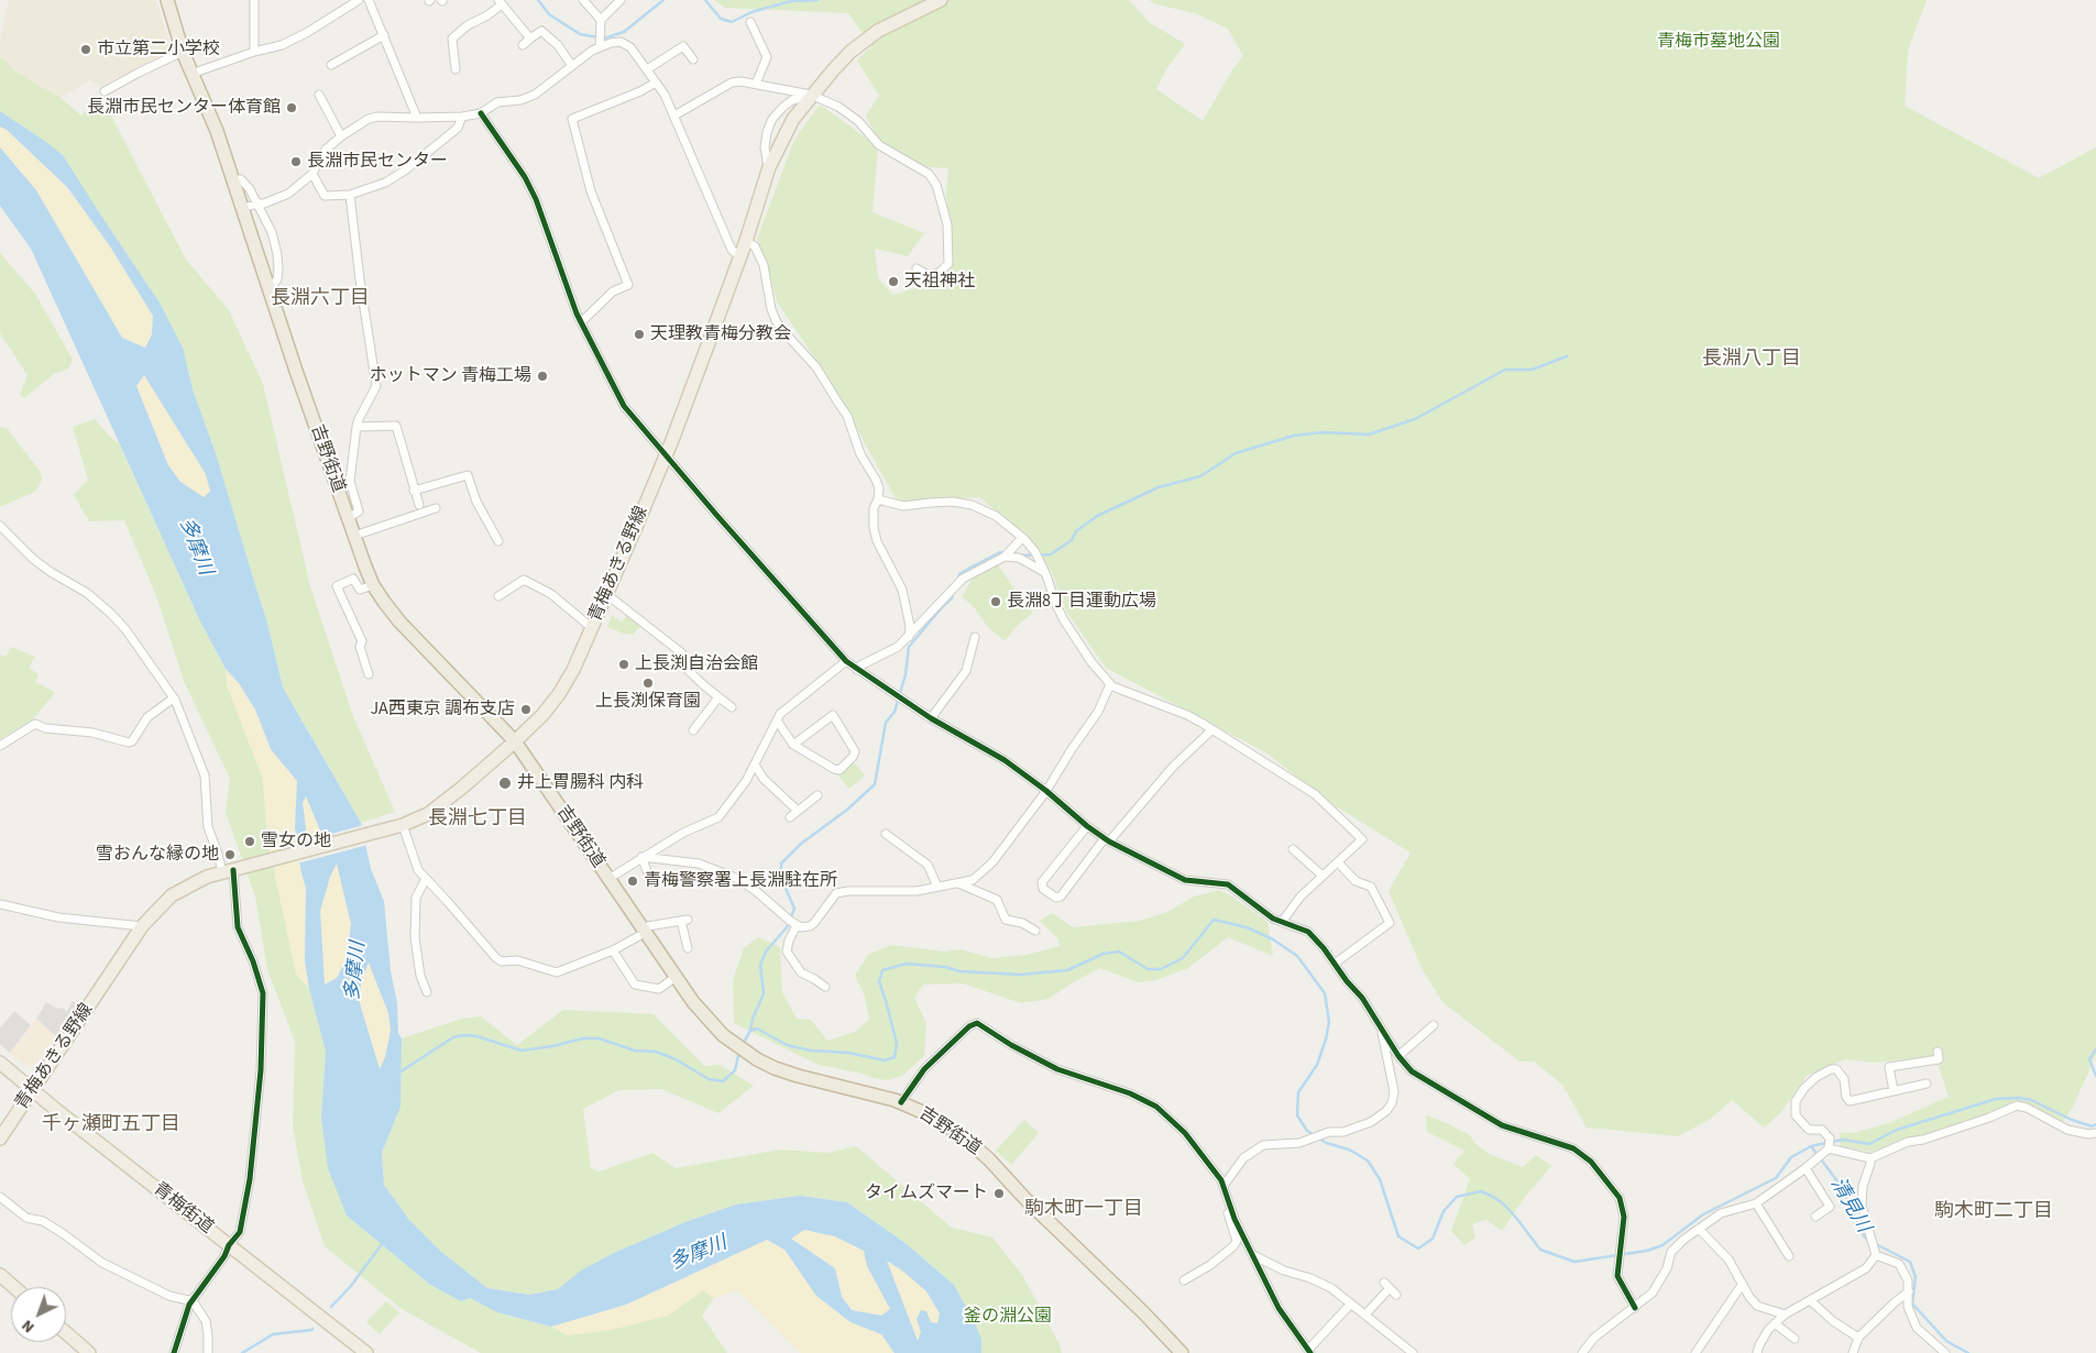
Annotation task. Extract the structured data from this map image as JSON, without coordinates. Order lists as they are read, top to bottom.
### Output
{
  "streets": {
    "highway": ["吉野街道"],
    "main road": ["青梅あきる野線", "青梅街道"]
  },
  "crossings": [
    ["吉野街道", "青梅あきる野線"],
    ["青梅あきる野線", "青梅街道"]
  ],
  "districts": [
    "長淵六丁目",
    "長淵八丁目",
    "長淵七丁目",
    "千ヶ瀬町五丁目",
    "駒木町一丁目",
    "駒木町二丁目"
  ],
  "water": ["多摩川", "清見川"],
  "parks": ["青梅市墓地公園", "釜の淵公園"],
  "places": [
    "市立第二小学校",
    "長淵市民センター体育館",
    "長淵市民センター",
    "天祖神社",
    "天理教青梅分教会",
    "ホットマン 青梅工場",
    "長淵8丁目運動広場",
    "上長渕自治会館",
    "上長渕保育園",
    "JA西東京 調布支店",
    "井上胃腸科 内科",
    "雪女の地",
    "雪おんな縁の地",
    "青梅警察署上長淵駐在所",
    "タイムズマート"
  ],
  "north": "bottom left"
}
